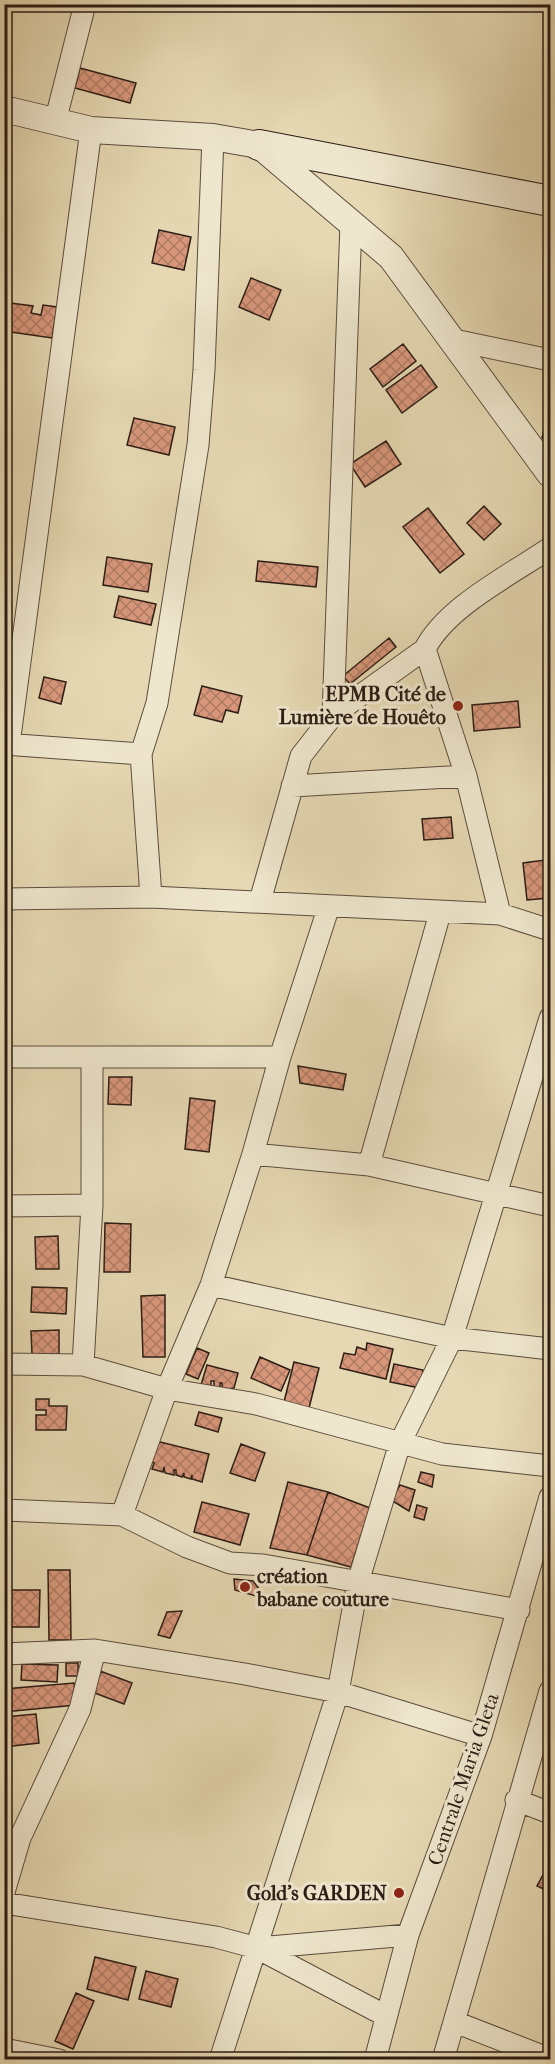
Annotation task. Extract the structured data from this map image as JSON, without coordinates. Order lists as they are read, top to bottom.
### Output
{
  "streets": {
    "street": ["Centrale Maria Gleta"]
  },
  "places": ["EPMB Cité de Lumière de Houêto", "création babane couture", "Gold's GARDEN"]
}
